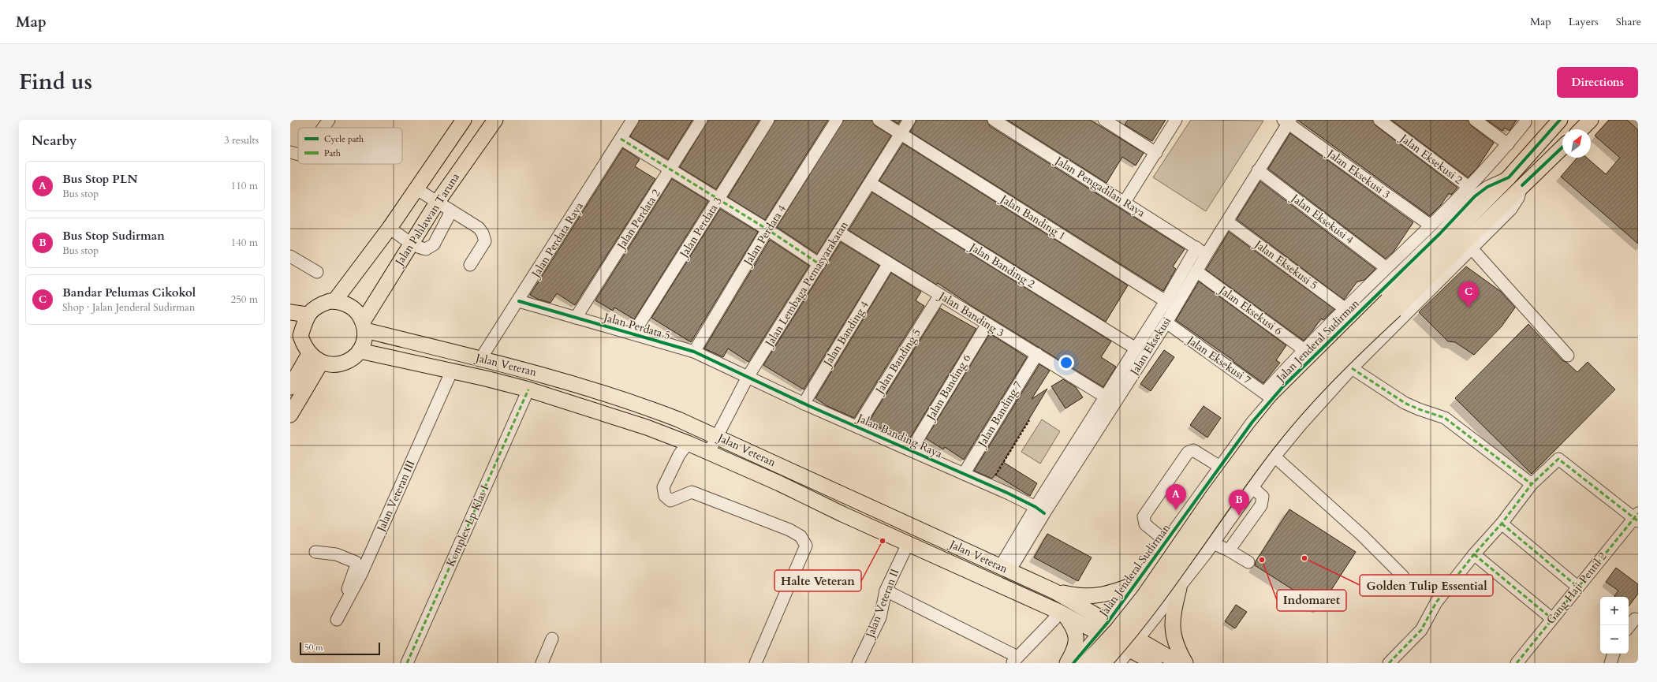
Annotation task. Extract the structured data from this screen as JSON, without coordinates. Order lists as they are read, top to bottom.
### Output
{
  "streets": {
    "main road": ["Jalan Pahlawan Taruna", "Jalan Jenderal Sudirman", "Jalan Veteran"],
    "street": [
      "Jalan Eksekusi 2",
      "Jalan Eksekusi 3",
      "Jalan Pengadilan Raya",
      "Jalan Banding 1",
      "Jalan Perdata 2",
      "Jalan Eksekusi 4",
      "Jalan Perdata 3",
      "Jalan Perdata 4",
      "Jalan Perdata Raya",
      "Jalan Eksekusi 5",
      "Jalan Banding 2",
      "Jalan Lembaga Pemasyarakatan",
      "Jalan Eksekusi 6",
      "Jalan Banding 3",
      "Jalan Perdata 5",
      "Jalan Banding 4",
      "Jalan Eksekusi",
      "Jalan Eksekusi 7",
      "Jalan Banding 5",
      "Jalan Banding 6",
      "Jalan Banding 7",
      "Jalan Banding Raya",
      "Jalan Veteran III",
      "Komplex Lp Klas I",
      "Gang Haji Pentil 2",
      "Jalan Veteran II"
    ]
  },
  "crossings": [
    ["Jalan Eksekusi 3", "Jalan Eksekusi"],
    ["Jalan Pengadilan Raya", "Jalan Eksekusi"],
    ["Jalan Banding 1", "Jalan Lembaga Pemasyarakatan"],
    ["Jalan Banding 1", "Jalan Eksekusi"],
    ["Jalan Pahlawan Taruna", "Jalan Veteran"],
    ["Jalan Perdata 2", "Jalan Perdata 5"],
    ["Jalan Eksekusi 4", "Jalan Eksekusi"],
    ["Jalan Perdata 3", "Jalan Perdata 5"],
    ["Jalan Perdata 4", "Jalan Perdata 5"],
    ["Jalan Perdata Raya", "Jalan Perdata 5"],
    ["Jalan Perdata Raya", "Jalan Veteran"],
    ["Jalan Eksekusi 5", "Jalan Eksekusi"],
    ["Jalan Banding 2", "Jalan Lembaga Pemasyarakatan"],
    ["Jalan Banding 2", "Jalan Eksekusi"],
    ["Jalan Lembaga Pemasyarakatan", "Jalan Banding 3"],
    ["Jalan Lembaga Pemasyarakatan", "Jalan Perdata 5"],
    ["Jalan Lembaga Pemasyarakatan", "Jalan Veteran"],
    ["Jalan Lembaga Pemasyarakatan", "Jalan Banding Raya"],
    ["Jalan Eksekusi 6", "Jalan Eksekusi"],
    ["Jalan Banding 3", "Jalan Banding 4"],
    ["Jalan Banding 3", "Jalan Eksekusi"],
    ["Jalan Banding 3", "Jalan Banding 5"],
    ["Jalan Banding 3", "Jalan Banding 6"],
    ["Jalan Banding 3", "Jalan Banding 7"],
    ["Jalan Perdata 5", "Jalan Banding Raya"],
    ["Jalan Banding 4", "Jalan Banding Raya"],
    ["Jalan Jenderal Sudirman", "Jalan Eksekusi 7"],
    ["Jalan Jenderal Sudirman", "Jalan Veteran"],
    ["Jalan Eksekusi", "Jalan Eksekusi 7"],
    ["Jalan Eksekusi", "Jalan Veteran"],
    ["Jalan Eksekusi", "Jalan Banding Raya"],
    ["Jalan Banding 5", "Jalan Banding Raya"],
    ["Jalan Veteran", "Jalan Veteran III"],
    ["Jalan Veteran", "Komplex Lp Klas I"],
    ["Jalan Veteran", "Jalan Veteran II"],
    ["Jalan Banding 6", "Jalan Banding Raya"],
    ["Jalan Banding 7", "Jalan Banding Raya"]
  ],
  "places": ["Halte Veteran", "Golden Tulip Essential", "Indomaret"],
  "legend": ["Cycle path", "Path"],
  "scale_bar": "50 m",
  "north": "top right",
  "page": {
    "header": "Map",
    "nav": ["Map", "Layers", "Share"],
    "title": "Find us",
    "buttons": "Directions",
    "heading": ["Nearby", "3 results"],
    "list": [
      {
        "mark": "A",
        "name": "Bus Stop PLN",
        "note": "Bus stop",
        "value": "110 m"
      },
      {
        "mark": "B",
        "name": "Bus Stop Sudirman",
        "note": "Bus stop",
        "value": "140 m"
      },
      {
        "mark": "C",
        "name": "Bandar Pelumas Cikokol",
        "note": "Shop · Jalan Jenderal Sudirman",
        "value": "250 m"
      }
    ],
    "pins": ["C", "A", "B"],
    "map_buttons": ["+", "−"],
    "scale": "50 m"
  }
}
